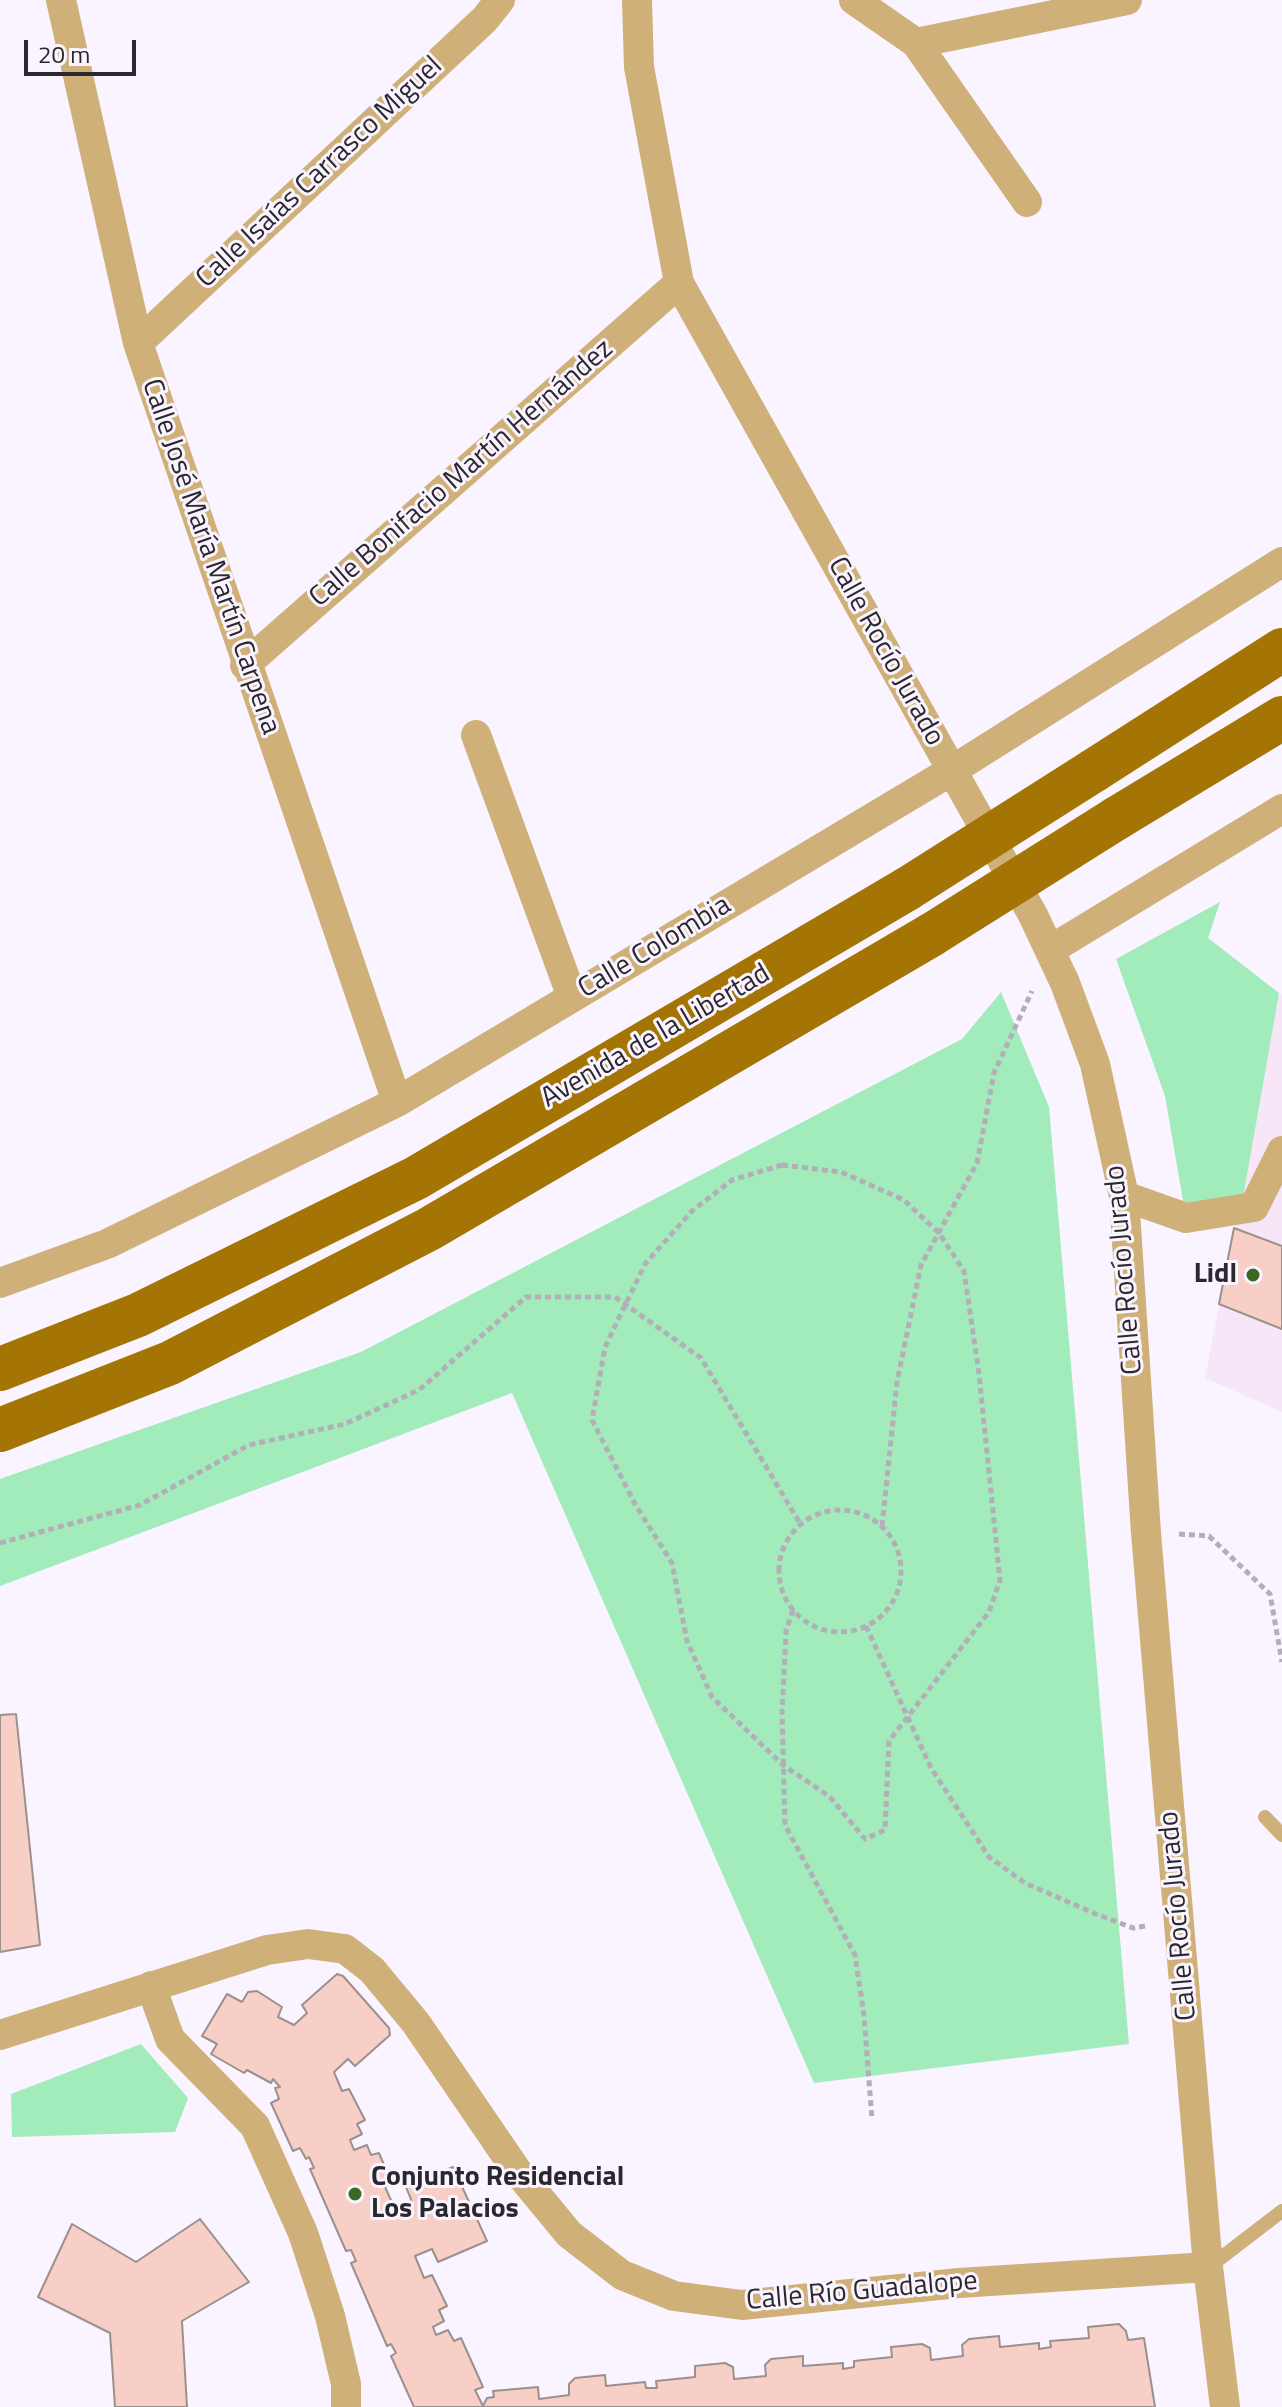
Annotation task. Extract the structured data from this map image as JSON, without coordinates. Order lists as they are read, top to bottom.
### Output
{
  "streets": {
    "main road": ["Avenida de la Libertad"],
    "street": [
      "Calle Isaías Carrasco Miguel",
      "Calle Bonifacio Martín Hernández",
      "Calle José María Martín Carpena",
      "Calle Rocío Jurado",
      "Calle Colombia",
      "Calle Río Guadalope"
    ]
  },
  "crossings": [
    ["Calle Isaías Carrasco Miguel", "Calle José María Martín Carpena"],
    ["Calle Bonifacio Martín Hernández", "Calle José María Martín Carpena"],
    ["Calle Bonifacio Martín Hernández", "Calle Rocío Jurado"],
    ["Calle José María Martín Carpena", "Calle Colombia"],
    ["Calle Rocío Jurado", "Calle Colombia"],
    ["Calle Rocío Jurado", "Calle Río Guadalope"]
  ],
  "places": ["Lidl", "Conjunto Residencial Los Palacios"],
  "scale_bar": "20 m"
}
